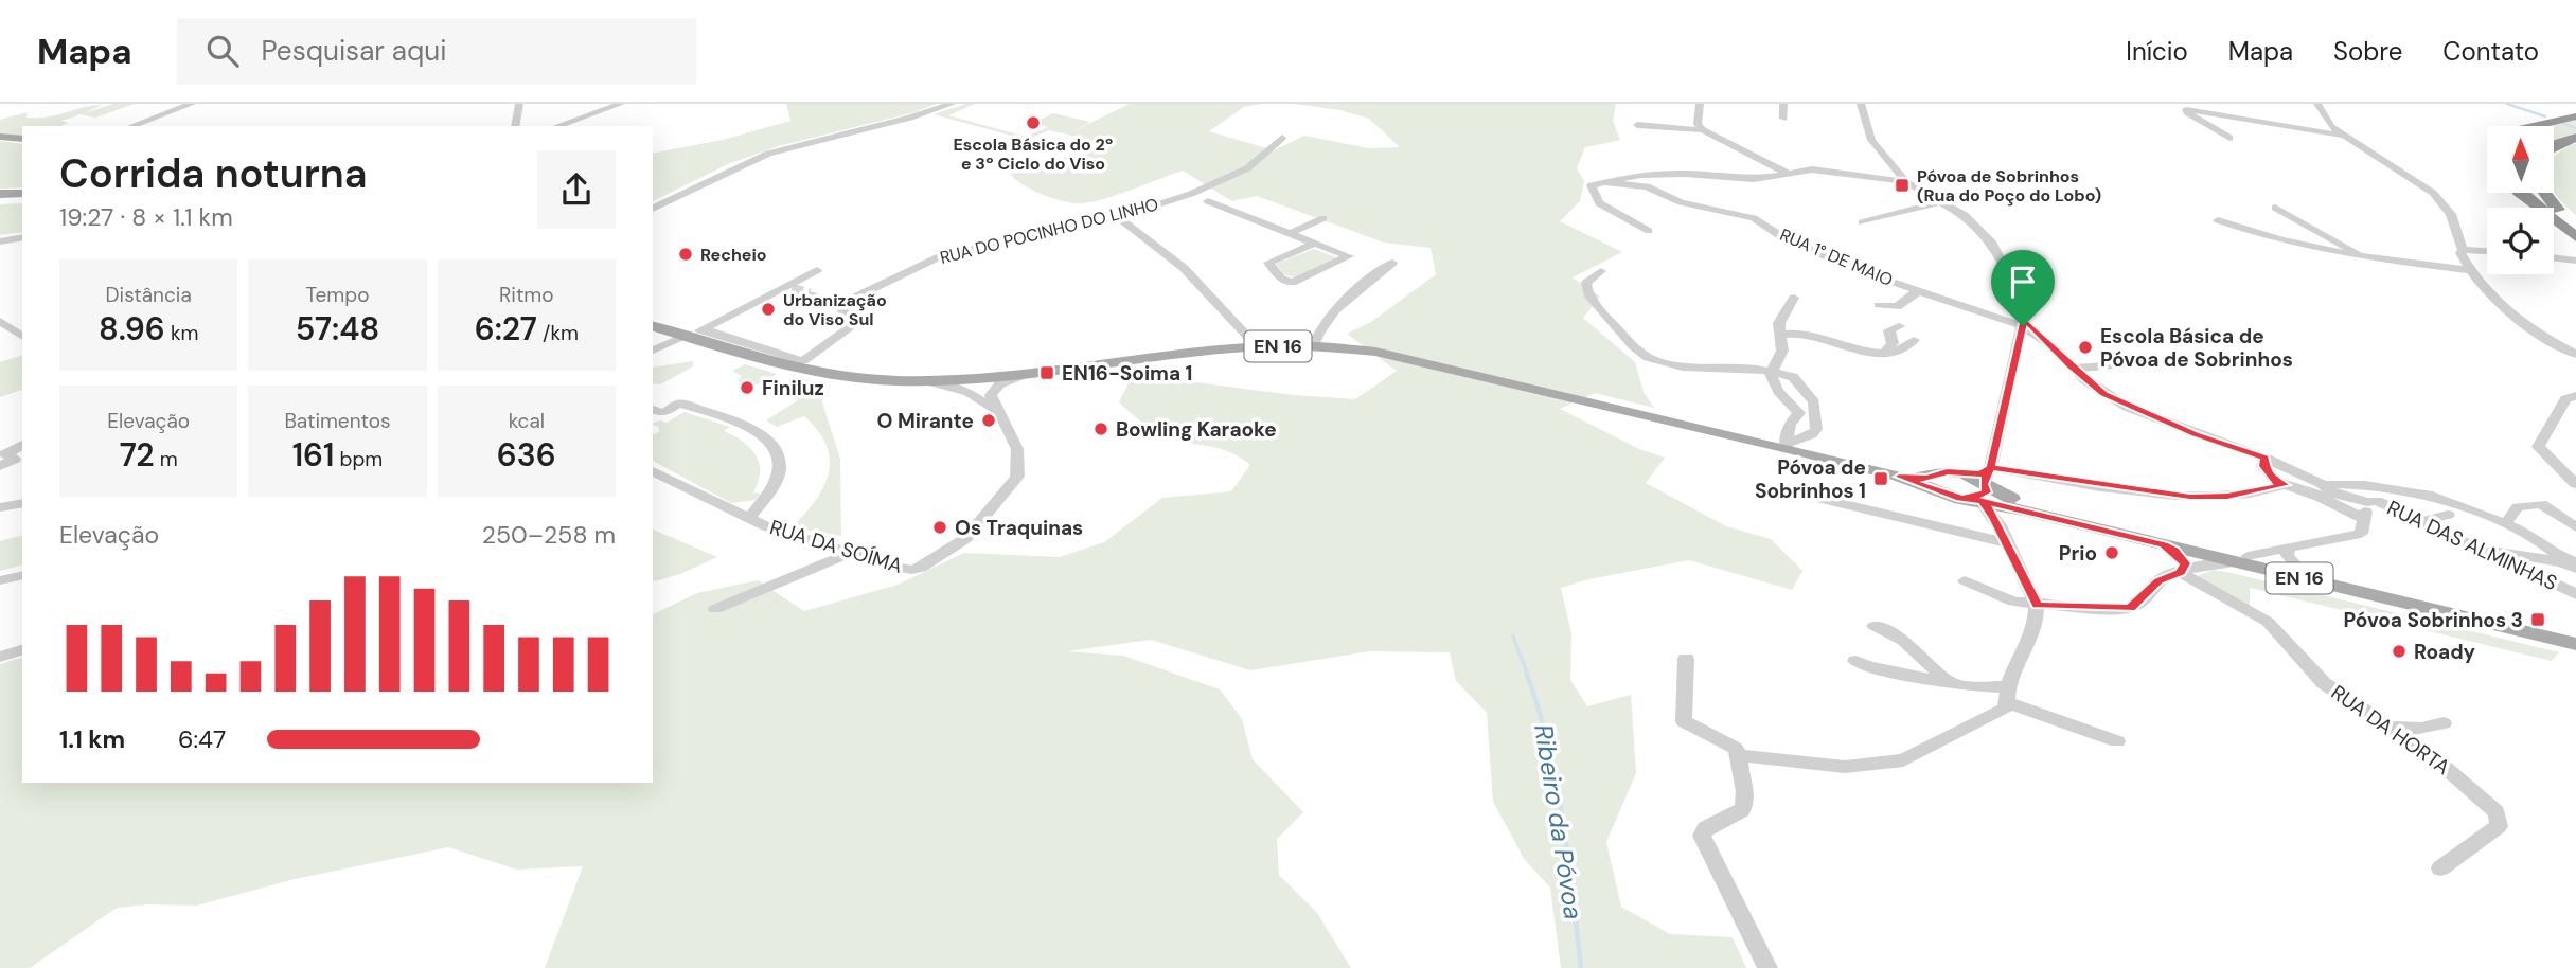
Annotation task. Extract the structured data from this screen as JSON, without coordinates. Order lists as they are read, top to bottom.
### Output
{
  "streets": {
    "main road": ["EN 16"],
    "street": [
      "RUA DO POCINHO DO LINHO",
      "RUA 1° DE MAIO",
      "RUA DAS ALMINHAS",
      "RUA DA SOÍMA",
      "RUA DA HORTA"
    ]
  },
  "water": ["Ribeiro da Póvoa"],
  "places": {
    "other": [
      "Escola Básica do 2º e 3º Ciclo do Viso",
      "Recheio",
      "Urbanização do Viso Sul",
      "Escola Básica de Póvoa de Sobrinhos",
      "Finiluz",
      "O Mirante",
      "Bowling Karaoke",
      "Os Traquinas",
      "Prio",
      "Roady"
    ],
    "transit": [
      "Póvoa de Sobrinhos (Rua do Poço do Lobo)",
      "EN16-Soima 1",
      "Póvoa de Sobrinhos 1",
      "Póvoa Sobrinhos 3"
    ]
  },
  "north": "top",
  "page": {
    "header": "Mapa",
    "search": "Pesquisar aqui",
    "nav": [
      "Início",
      "Mapa",
      "Sobre",
      "Contato"
    ],
    "heading": ["Corrida noturna", "19:27 · 8 × 1.1 km"],
    "stats": [
      ["Distância", "8.96 km"],
      ["Tempo", "57:48"],
      ["Ritmo", "6:27 /km"],
      ["Elevação", "72 m"],
      ["Batimentos", "161 bpm"],
      ["kcal", "636"]
    ],
    "chart": ["Elevação", "250–258 m"],
    "list": [
      {
        "name": "1.1 km",
        "note": "6:47"
      }
    ]
  }
}
